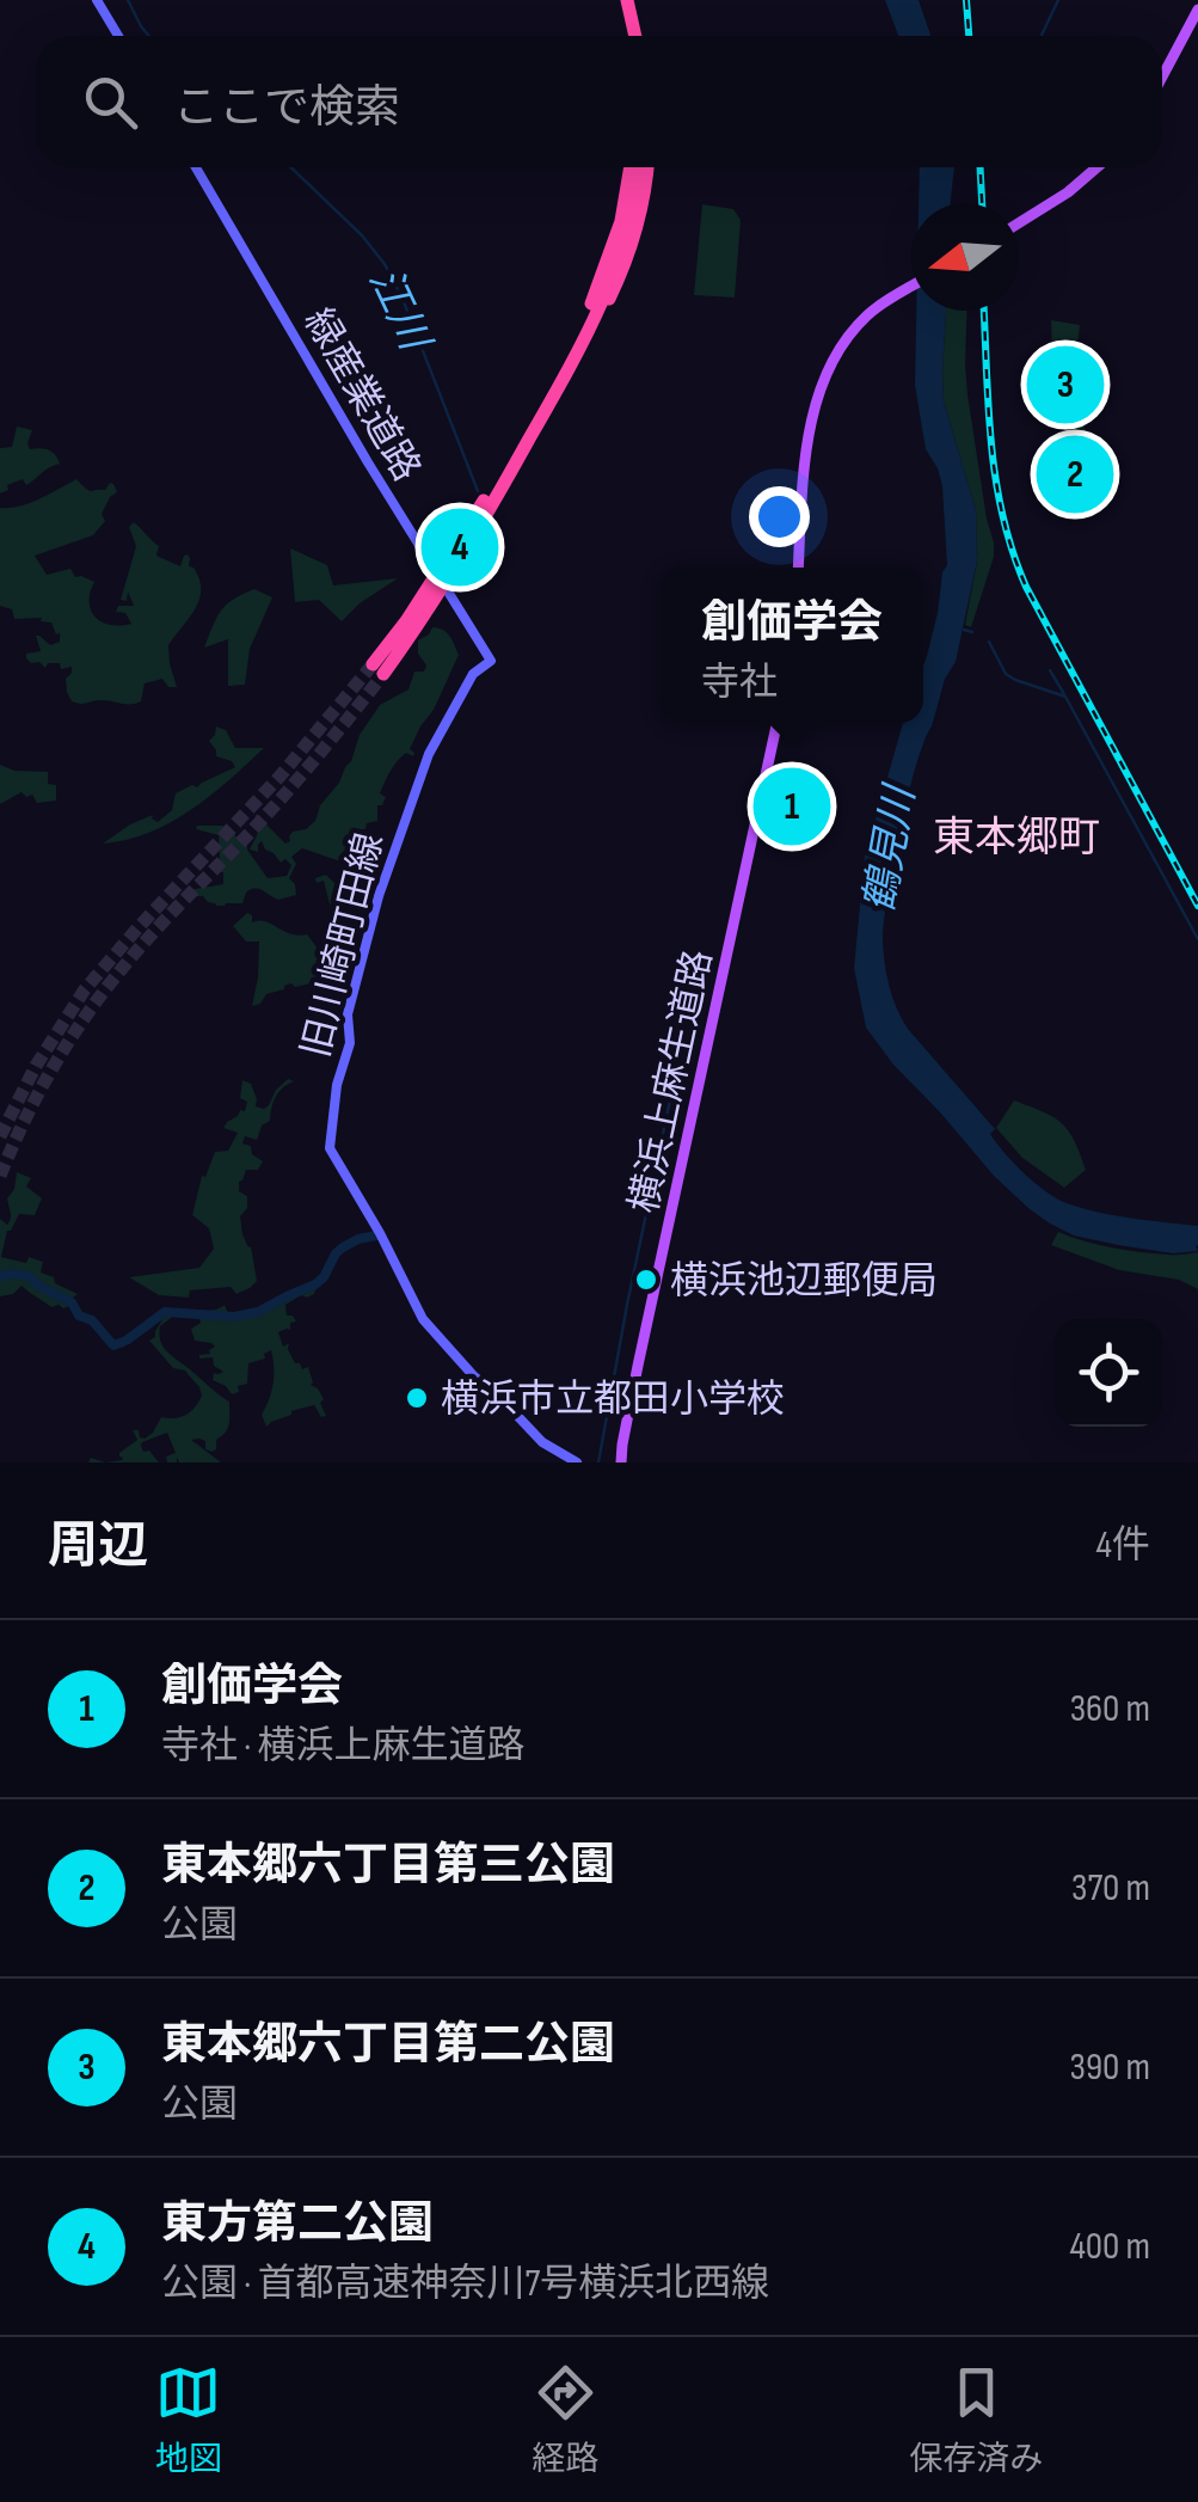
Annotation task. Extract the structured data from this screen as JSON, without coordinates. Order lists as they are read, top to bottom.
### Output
{
  "streets": {
    "main road": ["緑産業道路", "旧川崎町田線", "横浜上麻生道路"]
  },
  "crossings": [
    ["緑産業道路", "旧川崎町田線"]
  ],
  "districts": ["東本郷町"],
  "water": ["江川", "鶴見川"],
  "places": ["横浜池辺郵便局", "横浜市立都田小学校"],
  "north": "left",
  "page": {
    "search": "ここで検索",
    "pins": [
      "3",
      "2",
      "4",
      "1"
    ],
    "popup": ["創価学会", "寺社"],
    "heading": ["周辺", "4件"],
    "list": [
      {
        "mark": "1",
        "name": "創価学会",
        "note": "寺社 · 横浜上麻生道路",
        "value": "360 m"
      },
      {
        "mark": "2",
        "name": "東本郷六丁目第三公園",
        "note": "公園",
        "value": "370 m"
      },
      {
        "mark": "3",
        "name": "東本郷六丁目第二公園",
        "note": "公園",
        "value": "390 m"
      },
      {
        "mark": "4",
        "name": "東方第二公園",
        "note": "公園 · 首都高速神奈川7号横浜北西線",
        "value": "400 m"
      }
    ],
    "nav": ["地図", "経路", "保存済み"]
  }
}
